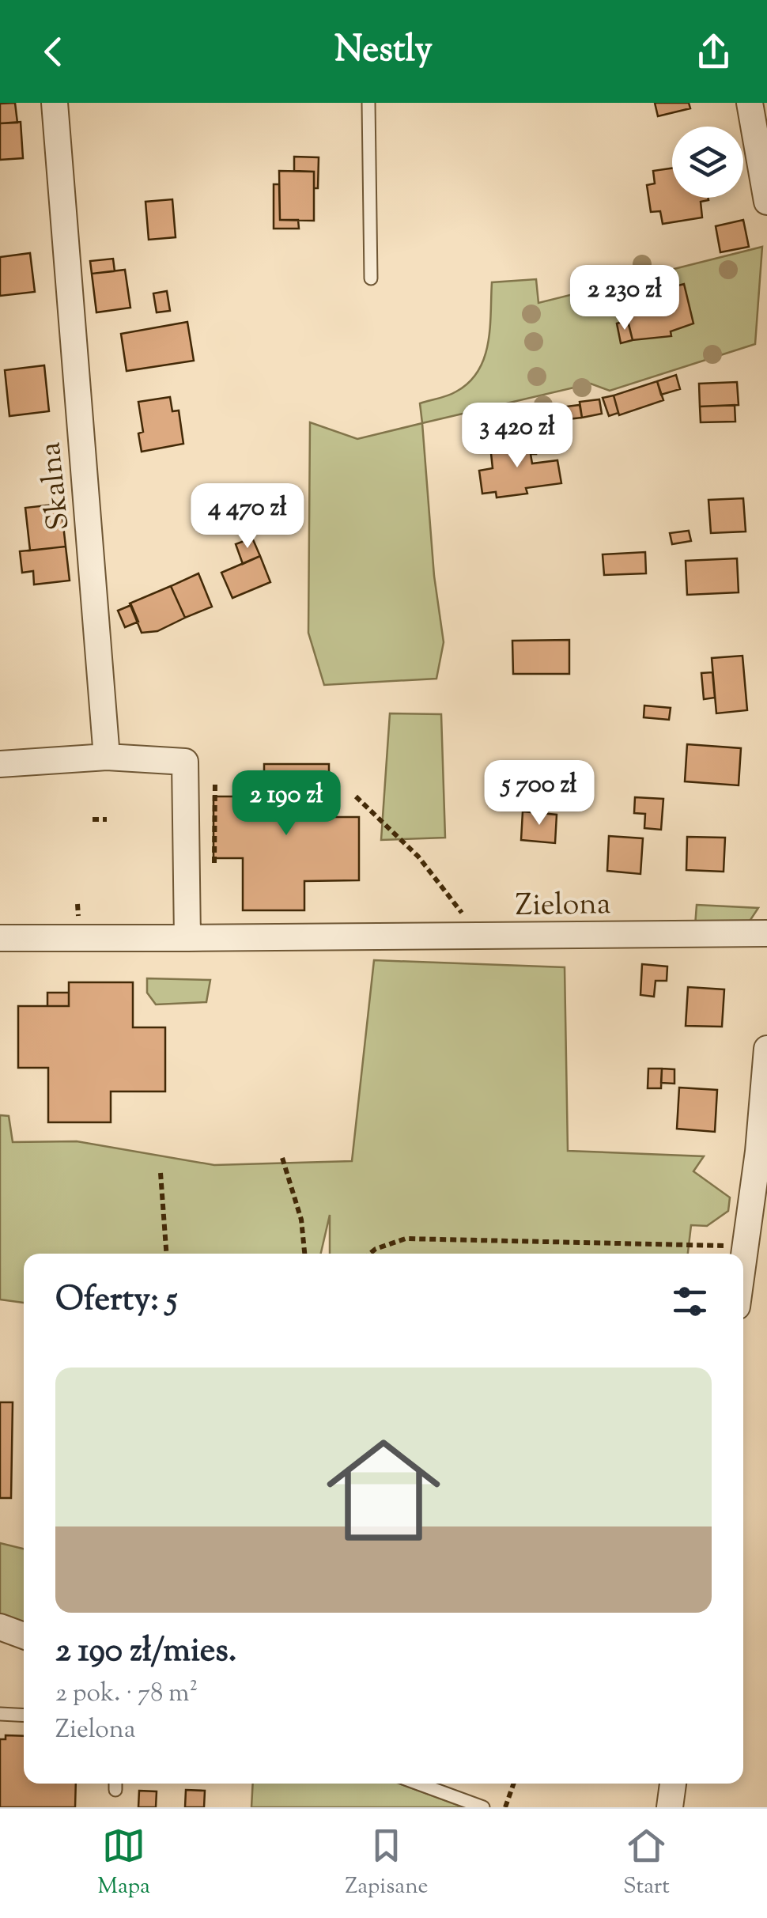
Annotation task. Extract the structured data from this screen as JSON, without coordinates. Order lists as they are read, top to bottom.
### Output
{
  "streets": {
    "street": ["Skalna", "Zielona"]
  },
  "page": {
    "header": "Nestly",
    "price": [
      "2 230 zł",
      "3 420 zł",
      "4 470 zł",
      "5 700 zł",
      "2 190 zł"
    ],
    "heading": "Oferty: 5",
    "list": [
      {
        "name": "2 190 zł/mies.",
        "note": "2 pok. · 78 m² · Zielona"
      }
    ],
    "tabs": ["Mapa", "Zapisane", "Start"]
  }
}
